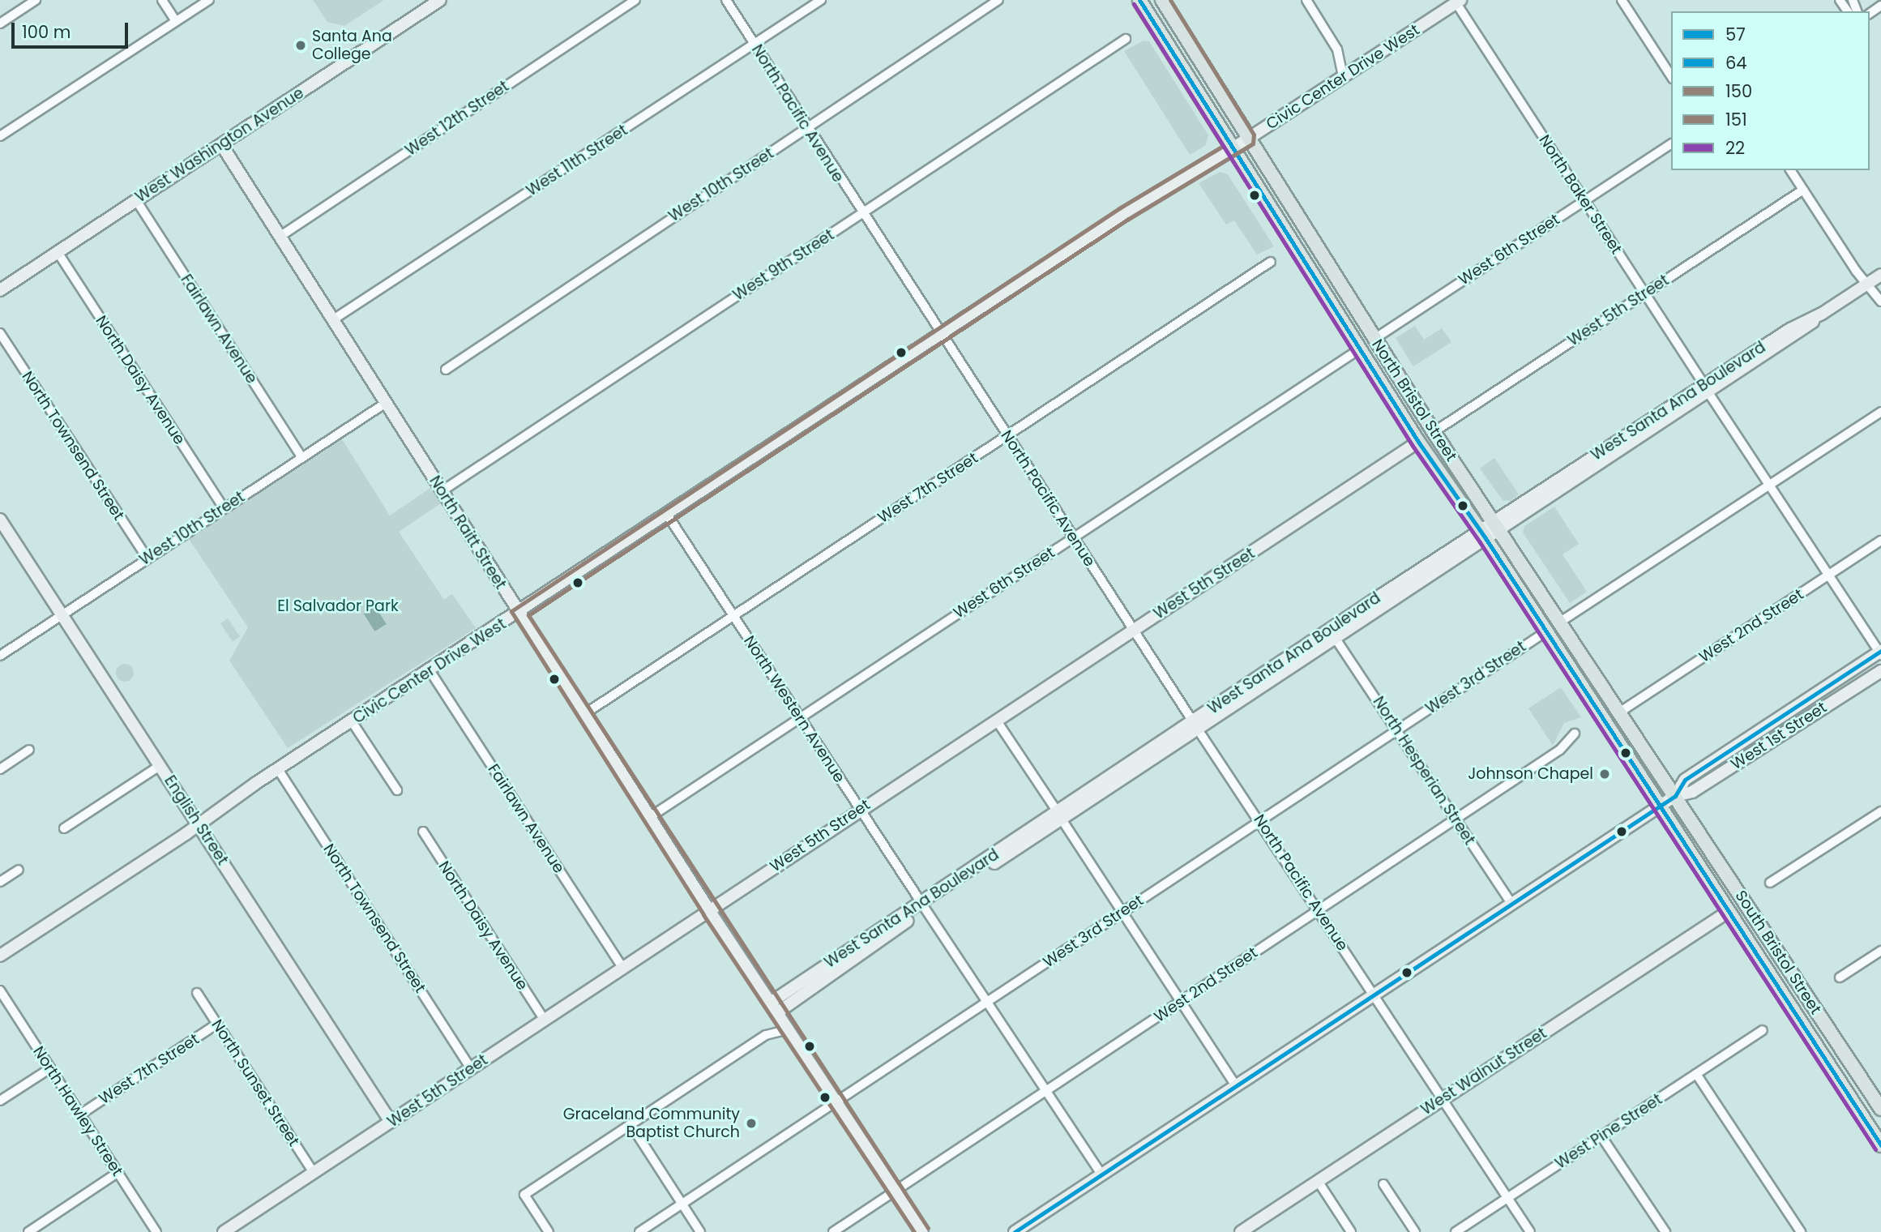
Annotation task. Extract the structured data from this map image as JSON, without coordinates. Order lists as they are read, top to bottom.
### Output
{
  "streets": {
    "main road": [
      "Civic Center Drive West",
      "West Washington Avenue",
      "West 5th Street",
      "North Bristol Street",
      "West Santa Ana Boulevard",
      "North Raitt Street",
      "West 1st Street",
      "English Street",
      "South Bristol Street",
      "West Walnut Street"
    ],
    "street": [
      "North Pacific Avenue",
      "West 12th Street",
      "West 11th Street",
      "West 10th Street",
      "North Baker Street",
      "West 6th Street",
      "West 9th Street",
      "Fairlawn Avenue",
      "North Daisy Avenue",
      "North Townsend Street",
      "West 7th Street",
      "West 2nd Street",
      "West 3rd Street",
      "North Western Avenue",
      "North Hesperian Street",
      "North Sunset Street",
      "North Hawley Street",
      "West Pine Street"
    ]
  },
  "crossings": [
    ["Civic Center Drive West", "North Pacific Avenue"],
    ["Civic Center Drive West", "North Baker Street"],
    ["Civic Center Drive West", "Fairlawn Avenue"],
    ["Civic Center Drive West", "North Bristol Street"],
    ["Civic Center Drive West", "North Townsend Street"],
    ["Civic Center Drive West", "North Raitt Street"],
    ["Civic Center Drive West", "North Western Avenue"],
    ["Civic Center Drive West", "English Street"],
    ["North Pacific Avenue", "West 11th Street"],
    ["North Pacific Avenue", "West 10th Street"],
    ["North Pacific Avenue", "West 6th Street"],
    ["North Pacific Avenue", "West 9th Street"],
    ["North Pacific Avenue", "West 5th Street"],
    ["North Pacific Avenue", "West Santa Ana Boulevard"],
    ["North Pacific Avenue", "West 7th Street"],
    ["North Pacific Avenue", "West 2nd Street"],
    ["North Pacific Avenue", "West 3rd Street"],
    ["North Pacific Avenue", "West 1st Street"],
    ["North Pacific Avenue", "West Walnut Street"],
    ["North Pacific Avenue", "West Pine Street"],
    ["West 12th Street", "North Raitt Street"],
    ["West Washington Avenue", "Fairlawn Avenue"],
    ["West Washington Avenue", "North Daisy Avenue"],
    ["West Washington Avenue", "North Raitt Street"],
    ["West 11th Street", "North Raitt Street"],
    ["West 10th Street", "Fairlawn Avenue"],
    ["West 10th Street", "North Daisy Avenue"],
    ["West 10th Street", "North Townsend Street"],
    ["West 10th Street", "North Raitt Street"],
    ["West 10th Street", "English Street"],
    ["North Baker Street", "West 6th Street"],
    ["North Baker Street", "West 5th Street"],
    ["North Baker Street", "West Santa Ana Boulevard"],
    ["North Baker Street", "West 2nd Street"],
    ["North Baker Street", "West 1st Street"],
    ["West 6th Street", "North Bristol Street"],
    ["West 6th Street", "North Raitt Street"],
    ["West 6th Street", "North Western Avenue"],
    ["West 9th Street", "North Raitt Street"],
    ["West 5th Street", "Fairlawn Avenue"],
    ["West 5th Street", "North Daisy Avenue"],
    ["West 5th Street", "North Bristol Street"],
    ["West 5th Street", "North Townsend Street"],
    ["West 5th Street", "North Raitt Street"],
    ["West 5th Street", "North Western Avenue"],
    ["West 5th Street", "English Street"],
    ["West 5th Street", "North Sunset Street"],
    ["North Bristol Street", "West Santa Ana Boulevard"],
    ["North Bristol Street", "West 2nd Street"],
    ["North Bristol Street", "West 3rd Street"],
    ["North Bristol Street", "West 1st Street"],
    ["North Bristol Street", "South Bristol Street"],
    ["West Santa Ana Boulevard", "North Raitt Street"],
    ["West Santa Ana Boulevard", "North Western Avenue"],
    ["West Santa Ana Boulevard", "North Hesperian Street"],
    ["West 7th Street", "North Raitt Street"],
    ["West 7th Street", "North Western Avenue"],
    ["West 7th Street", "North Sunset Street"],
    ["West 7th Street", "North Hawley Street"],
    ["North Raitt Street", "West 2nd Street"],
    ["North Raitt Street", "West 3rd Street"],
    ["West 2nd Street", "North Western Avenue"],
    ["West 2nd Street", "North Hesperian Street"],
    ["West 3rd Street", "North Western Avenue"],
    ["West 3rd Street", "North Hesperian Street"],
    ["North Western Avenue", "West 1st Street"],
    ["West 1st Street", "North Hesperian Street"],
    ["West 1st Street", "South Bristol Street"],
    ["South Bristol Street", "West Walnut Street"]
  ],
  "parks": ["El Salvador Park"],
  "places": ["Santa Ana College", "Johnson Chapel", "Graceland Community Baptist Church"],
  "lines": [
    "transit line 57",
    "transit line 150",
    "transit line 151",
    "transit line 22",
    "transit line 64"
  ],
  "legend": [
    "57",
    "64",
    "150",
    "151",
    "22"
  ],
  "scale_bar": "100 m"
}
